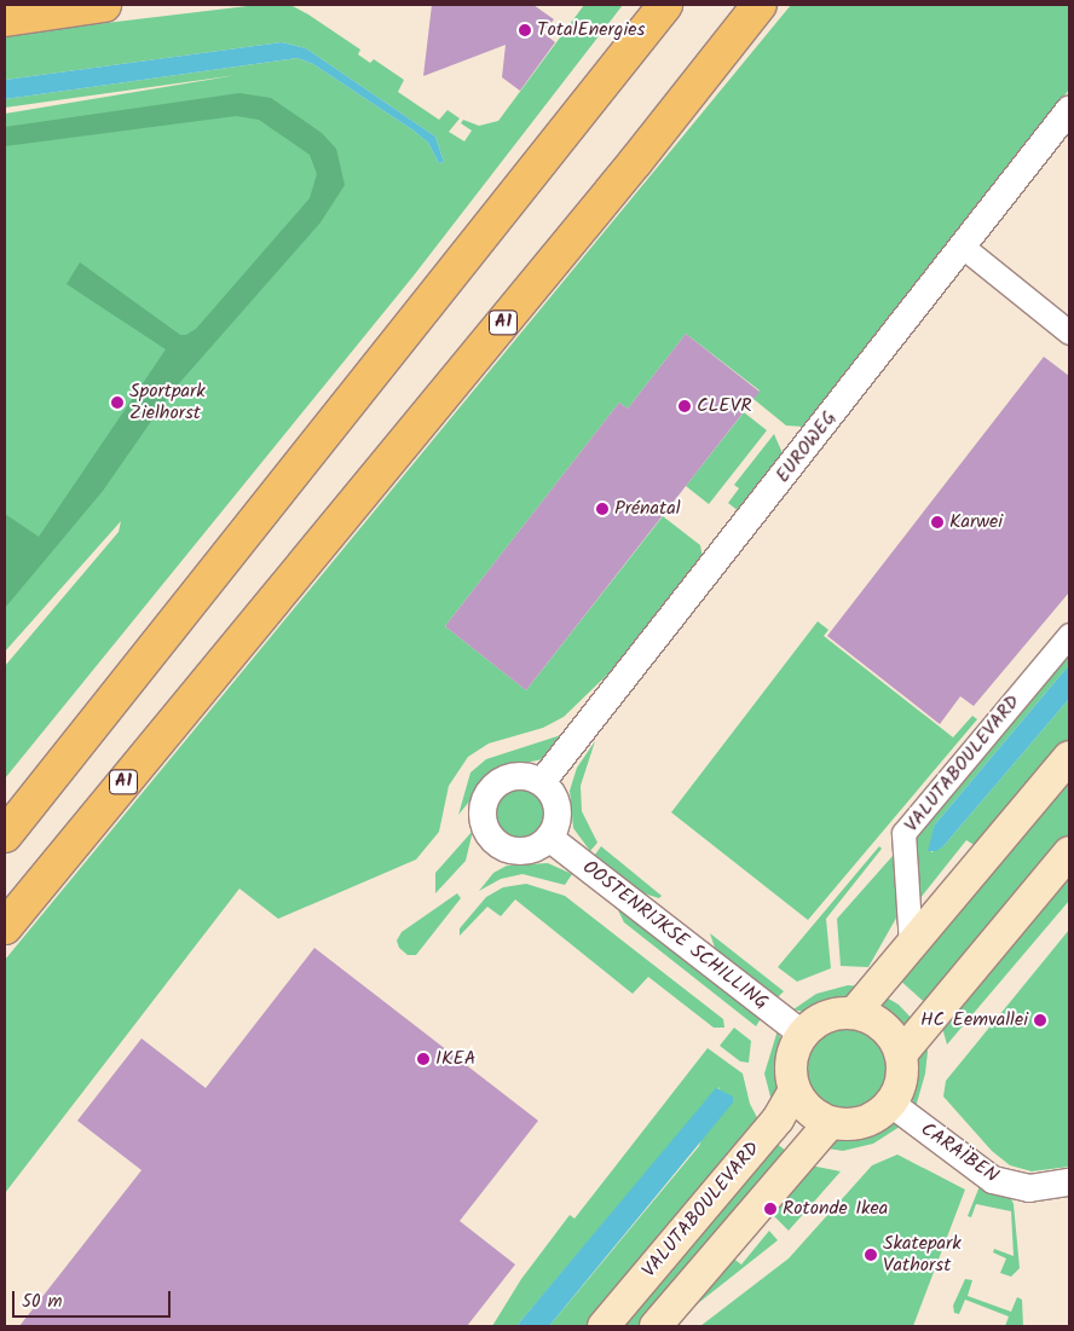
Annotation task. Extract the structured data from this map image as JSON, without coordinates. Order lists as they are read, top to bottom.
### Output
{
  "streets": {
    "main road": ["A1", "VALUTABOULEVARD"],
    "street": ["EUROWEG", "OOSTENRIJKSE SCHILLING", "CARAÏBEN"]
  },
  "crossings": [
    ["EUROWEG", "OOSTENRIJKSE SCHILLING"],
    ["VALUTABOULEVARD", "OOSTENRIJKSE SCHILLING"],
    ["VALUTABOULEVARD", "CARAÏBEN"],
    ["OOSTENRIJKSE SCHILLING", "CARAÏBEN"]
  ],
  "places": [
    "TotalEnergies",
    "Sportpark Zielhorst",
    "CLEVR",
    "Prénatal",
    "Karwei",
    "HC Eemvallei",
    "IKEA",
    "Rotonde Ikea",
    "Skatepark Vathorst"
  ],
  "scale_bar": "50 m"
}
